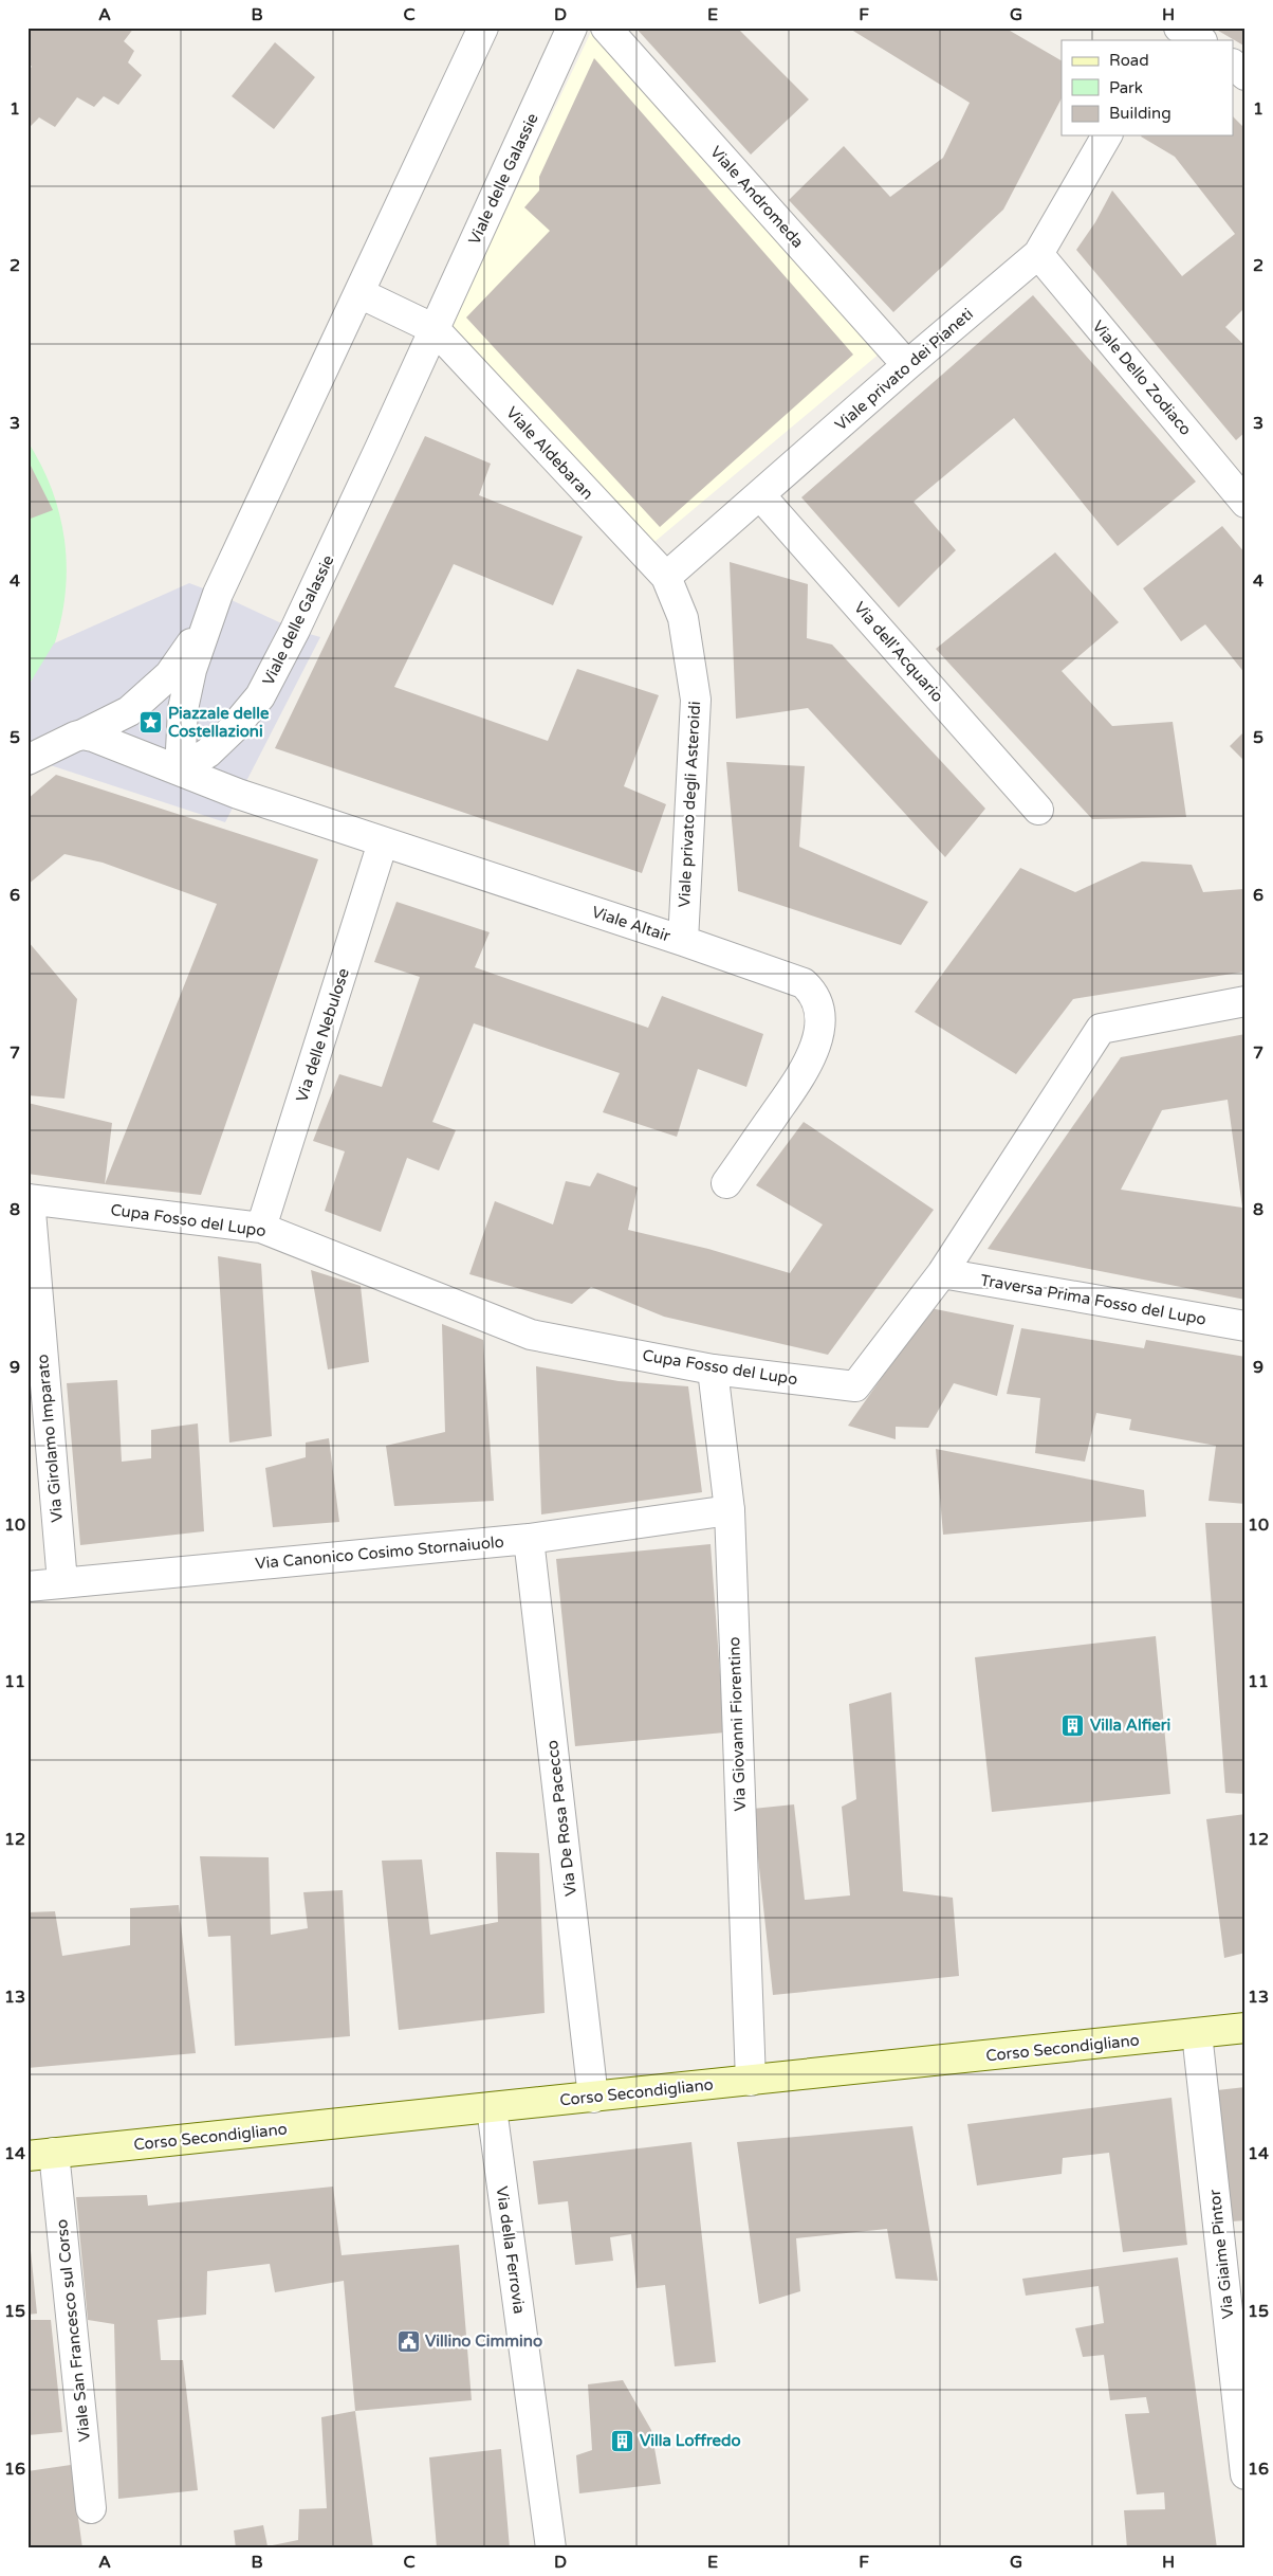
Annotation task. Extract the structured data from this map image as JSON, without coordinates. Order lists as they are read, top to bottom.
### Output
{
  "streets": {
    "main road": ["Corso Secondigliano"],
    "street": [
      "Viale delle Galassie",
      "Viale Andromeda",
      "Viale privato dei Pianeti",
      "Viale Dello Zodiaco",
      "Viale Aldebaran",
      "Via dell'Acquario",
      "Viale privato degli Asteroidi",
      "Viale Altair",
      "Via delle Nebulose",
      "Cupa Fosso del Lupo",
      "Traversa Prima Fosso del Lupo",
      "Via Girolamo Imparato",
      "Via Canonico Cosimo Stornaiuolo",
      "Via Giovanni Fiorentino",
      "Via De Rosa Pacecco",
      "Via della Ferrovia",
      "Via Giaime Pintor",
      "Viale San Francesco sul Corso"
    ]
  },
  "crossings": [
    ["Viale delle Galassie", "Viale Aldebaran"],
    ["Viale delle Galassie", "Viale Altair"],
    ["Viale Andromeda", "Viale privato dei Pianeti"],
    ["Viale privato dei Pianeti", "Viale Dello Zodiaco"],
    ["Viale privato dei Pianeti", "Viale Aldebaran"],
    ["Viale privato dei Pianeti", "Via dell'Acquario"],
    ["Viale privato dei Pianeti", "Viale privato degli Asteroidi"],
    ["Viale Aldebaran", "Viale privato degli Asteroidi"],
    ["Viale privato degli Asteroidi", "Viale Altair"],
    ["Viale Altair", "Via delle Nebulose"],
    ["Via delle Nebulose", "Cupa Fosso del Lupo"],
    ["Cupa Fosso del Lupo", "Traversa Prima Fosso del Lupo"],
    ["Cupa Fosso del Lupo", "Via Girolamo Imparato"],
    ["Cupa Fosso del Lupo", "Via Giovanni Fiorentino"],
    ["Via Girolamo Imparato", "Via Canonico Cosimo Stornaiuolo"],
    ["Via Canonico Cosimo Stornaiuolo", "Via Giovanni Fiorentino"],
    ["Via Canonico Cosimo Stornaiuolo", "Via De Rosa Pacecco"],
    ["Via Giovanni Fiorentino", "Corso Secondigliano"],
    ["Via De Rosa Pacecco", "Corso Secondigliano"],
    ["Corso Secondigliano", "Via della Ferrovia"],
    ["Corso Secondigliano", "Via Giaime Pintor"],
    ["Corso Secondigliano", "Viale San Francesco sul Corso"]
  ],
  "places": {
    "place": ["Piazzale delle Costellazioni"],
    "building": ["Villa Alfieri", "Villa Loffredo"],
    "public building": ["Villino Cimmino"]
  },
  "legend": ["Road", "Park", "Building"],
  "grid": {
    "columns": [
      "A",
      "B",
      "C",
      "D",
      "E",
      "F",
      "G",
      "H"
    ],
    "rows": [
      "1",
      "2",
      "3",
      "4",
      "5",
      "6",
      "7",
      "8",
      "9",
      "10",
      "11",
      "12",
      "13",
      "14",
      "15",
      "16"
    ]
  }
}
